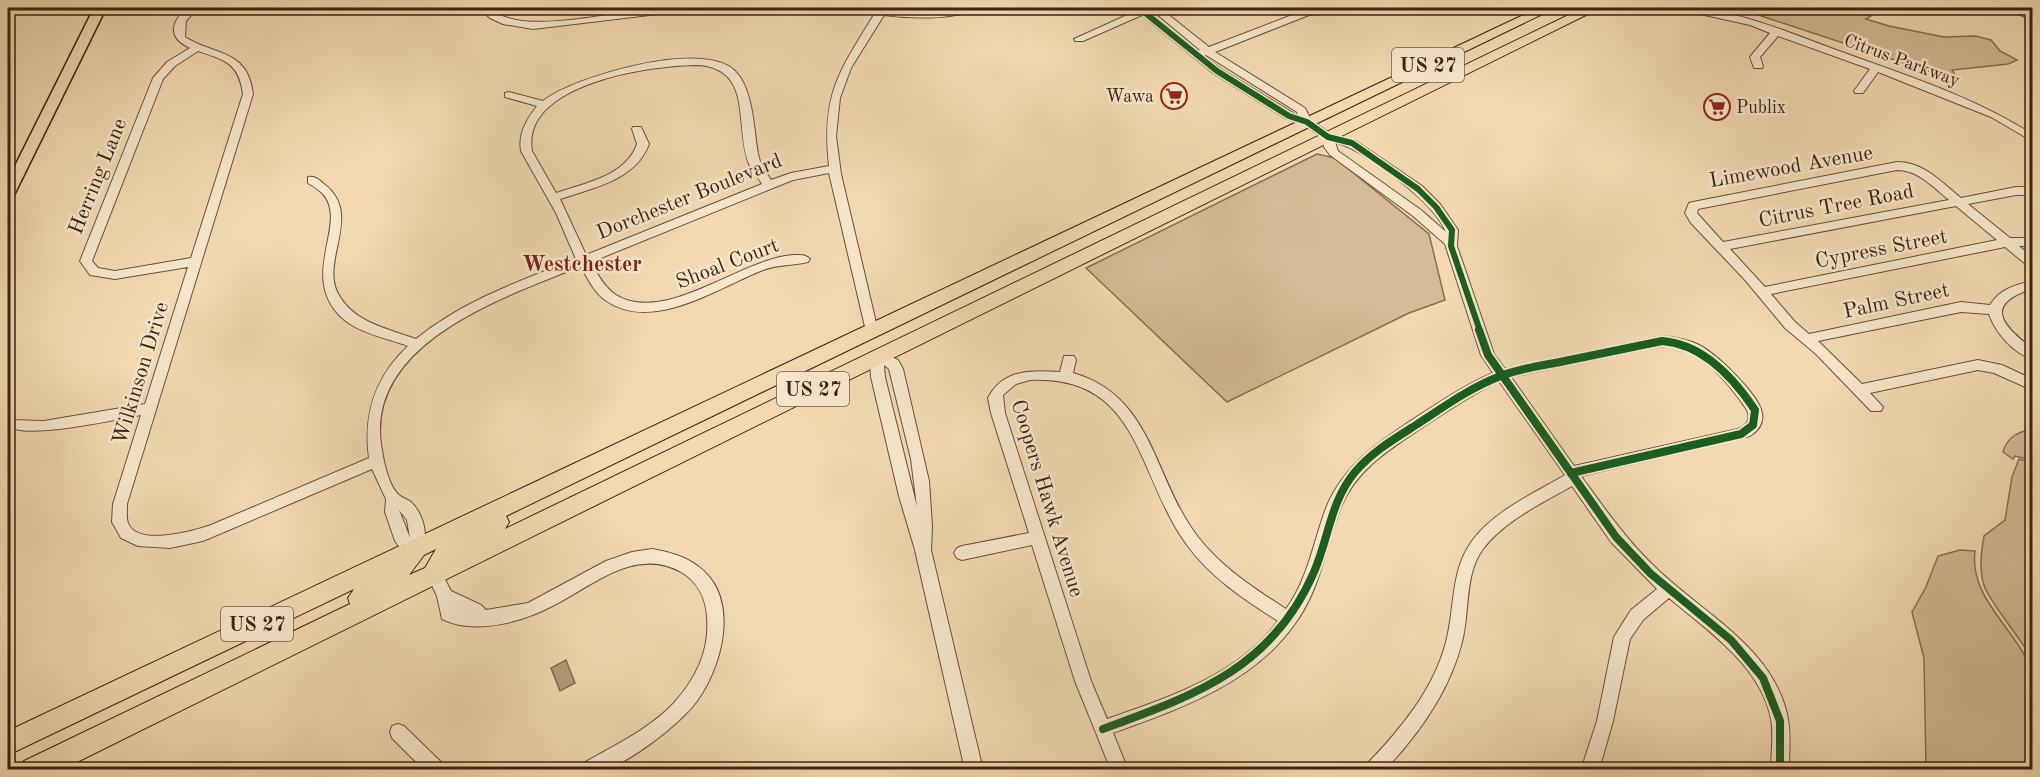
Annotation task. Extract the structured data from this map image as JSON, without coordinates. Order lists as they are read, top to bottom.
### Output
{
  "streets": {
    "highway": ["US 27"],
    "street": [
      "Citrus Parkway",
      "Limewood Avenue",
      "Herring Lane",
      "Dorchester Boulevard",
      "Citrus Tree Road",
      "Cypress Street",
      "Shoal Court",
      "Palm Street",
      "Wilkinson Drive",
      "Coopers Hawk Avenue"
    ]
  },
  "crossings": [
    ["US 27", "Dorchester Boulevard"],
    ["Limewood Avenue", "Citrus Tree Road"],
    ["Limewood Avenue", "Cypress Street"],
    ["Limewood Avenue", "Palm Street"],
    ["Herring Lane", "Wilkinson Drive"],
    ["Dorchester Boulevard", "Shoal Court"],
    ["Dorchester Boulevard", "Wilkinson Drive"]
  ],
  "districts": ["Westchester"],
  "places": {
    "supermarket": ["Wawa", "Publix"]
  }
}
